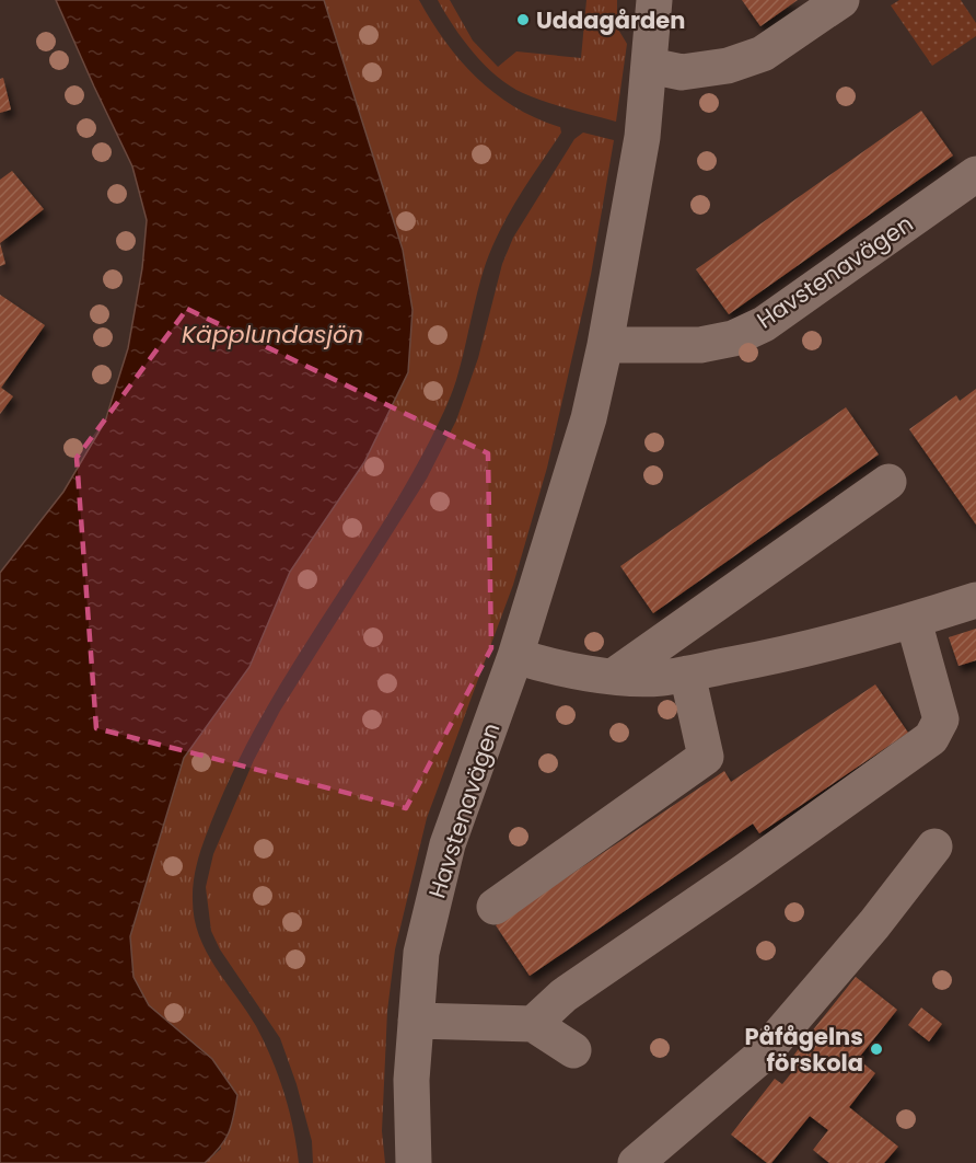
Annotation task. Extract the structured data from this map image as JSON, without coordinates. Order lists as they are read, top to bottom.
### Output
{
  "streets": {
    "street": ["Havstenavägen"]
  },
  "water": ["Käpplundasjön"],
  "places": ["Uddagården", "Påfågelns förskola"]
}
